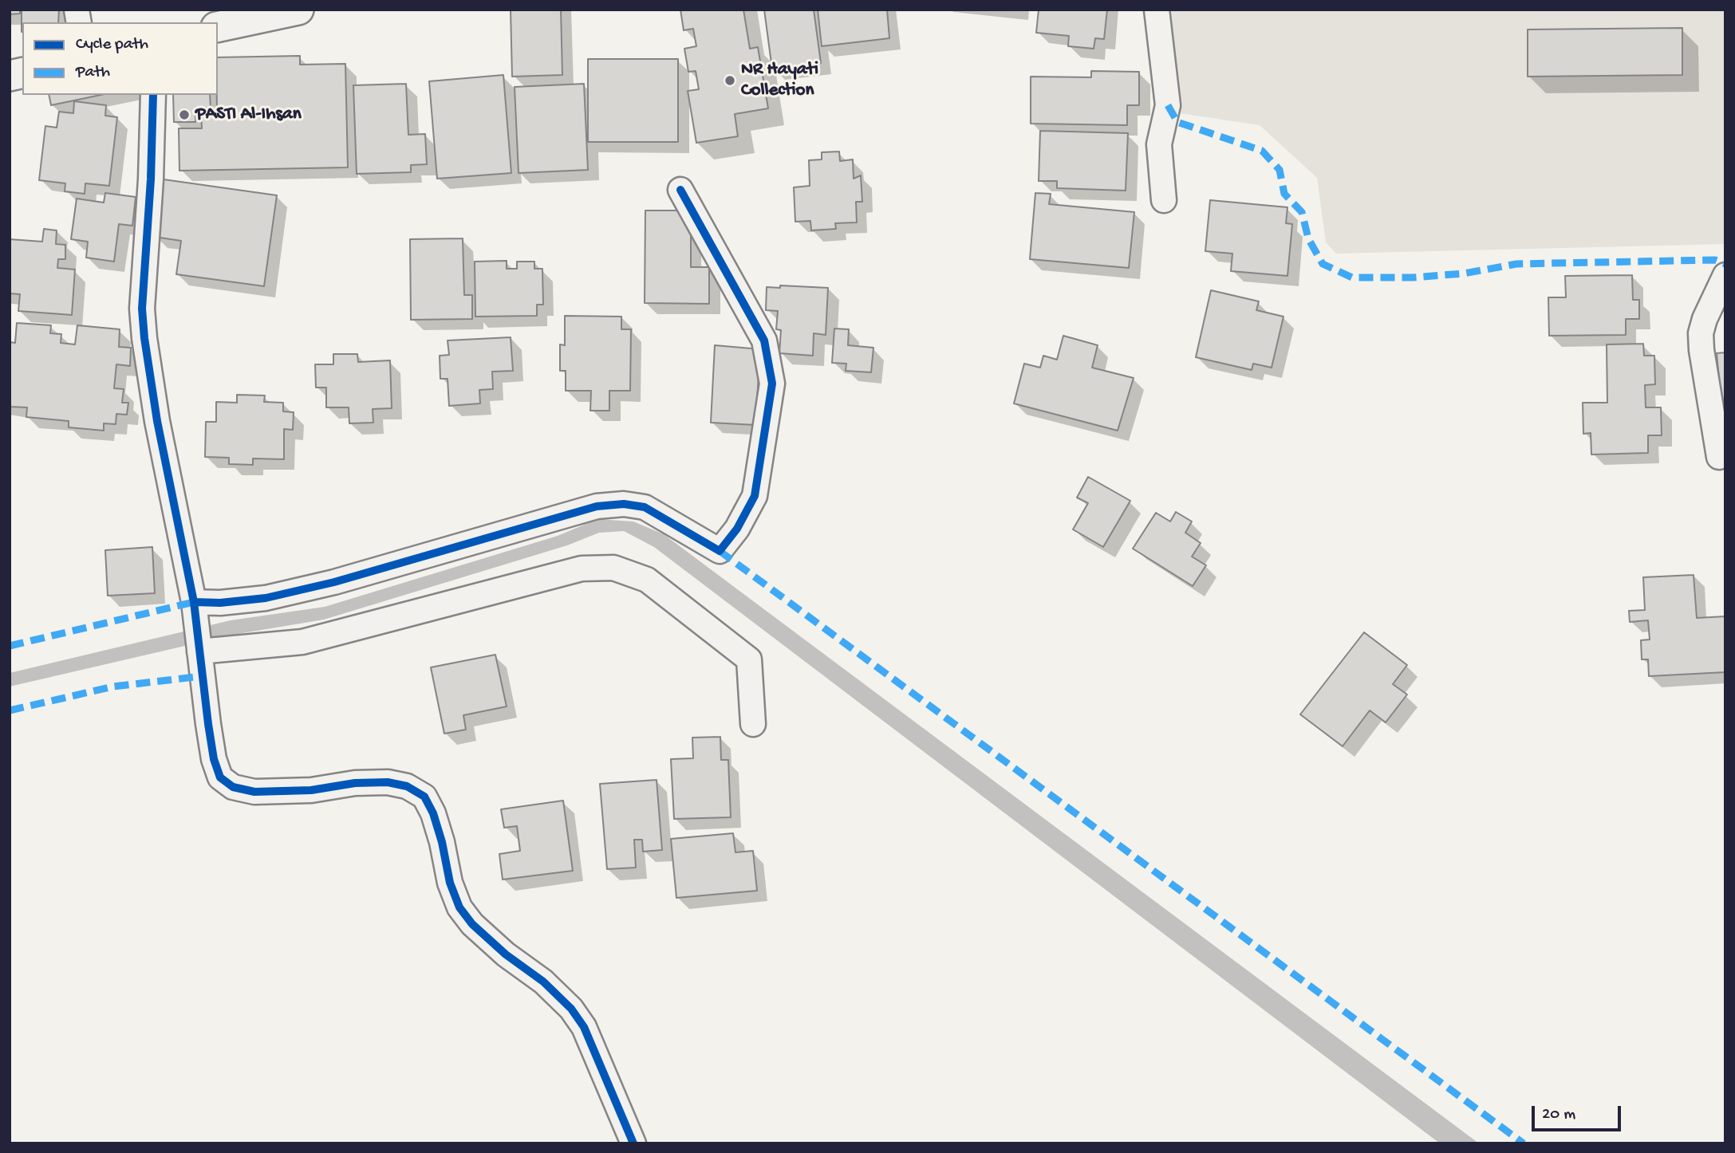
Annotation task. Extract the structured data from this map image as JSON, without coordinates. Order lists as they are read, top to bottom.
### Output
{
  "places": ["NR Hayati Collection", "PASTI Al-Ihsan"],
  "legend": ["Cycle path", "Path"],
  "scale_bar": "20 m"
}
